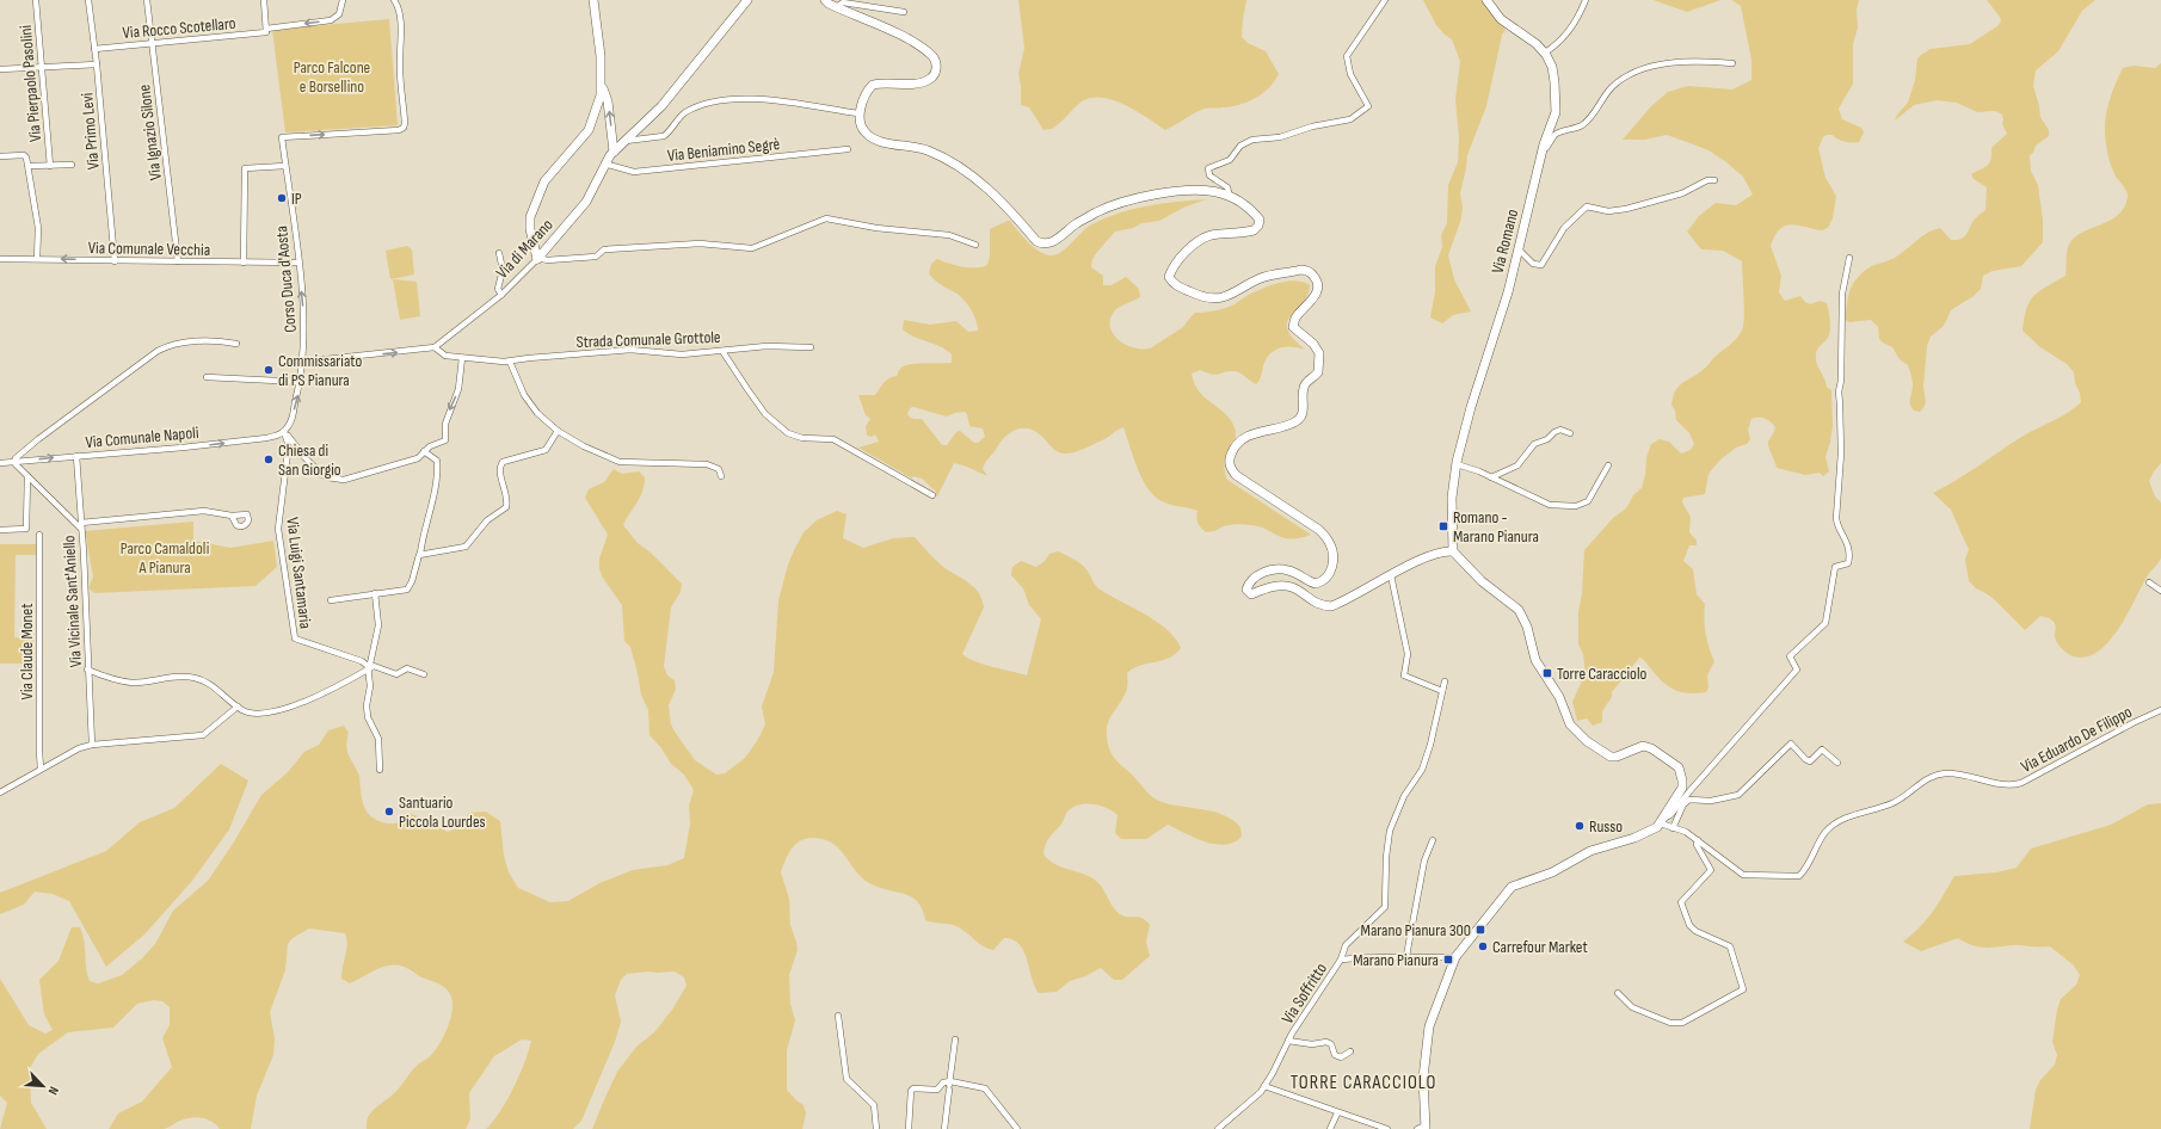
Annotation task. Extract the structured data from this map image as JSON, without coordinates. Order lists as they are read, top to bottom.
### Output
{
  "streets": {
    "street": [
      "Via Rocco Scotellaro",
      "Via Pierpaolo Pasolini",
      "Via Primo Levi",
      "Via Ignazio Silone",
      "Via Beniamino Segrè",
      "Via Romano",
      "Via Comunale Vecchia",
      "Via di Marano",
      "Corso Duca d'Aosta",
      "Strada Comunale Grottole",
      "Via Comunale Napoli",
      "Via Luigi Santamaria",
      "Via Vicinale Sant'Aniello",
      "Via Claude Monet",
      "Via Eduardo De Filippo",
      "Via Soffritto"
    ]
  },
  "crossings": [
    ["Via Rocco Scotellaro", "Via Primo Levi"],
    ["Via Rocco Scotellaro", "Via Ignazio Silone"],
    ["Via Primo Levi", "Via Comunale Vecchia"],
    ["Via Ignazio Silone", "Via Comunale Vecchia"],
    ["Via Beniamino Segrè", "Via di Marano"],
    ["Via Comunale Vecchia", "Corso Duca d'Aosta"],
    ["Via di Marano", "Strada Comunale Grottole"],
    ["Corso Duca d'Aosta", "Via Comunale Napoli"],
    ["Corso Duca d'Aosta", "Via Luigi Santamaria"],
    ["Via Comunale Napoli", "Via Luigi Santamaria"],
    ["Via Comunale Napoli", "Via Vicinale Sant'Aniello"]
  ],
  "one_way": ["Via Comunale Napoli"],
  "districts": ["TORRE CARACCIOLO"],
  "parks": ["Parco Falcone e Borsellino", "Parco Camaldoli A Pianura"],
  "places": {
    "other": [
      "IP",
      "Commissariato di PS Pianura",
      "Chiesa di San Giorgio",
      "Santuario Piccola Lourdes",
      "Russo",
      "Carrefour Market"
    ],
    "transit": [
      "Romano - Marano Pianura",
      "Torre Caracciolo",
      "Marano Pianura 300",
      "Marano Pianura"
    ]
  },
  "north": "bottom right"
}
